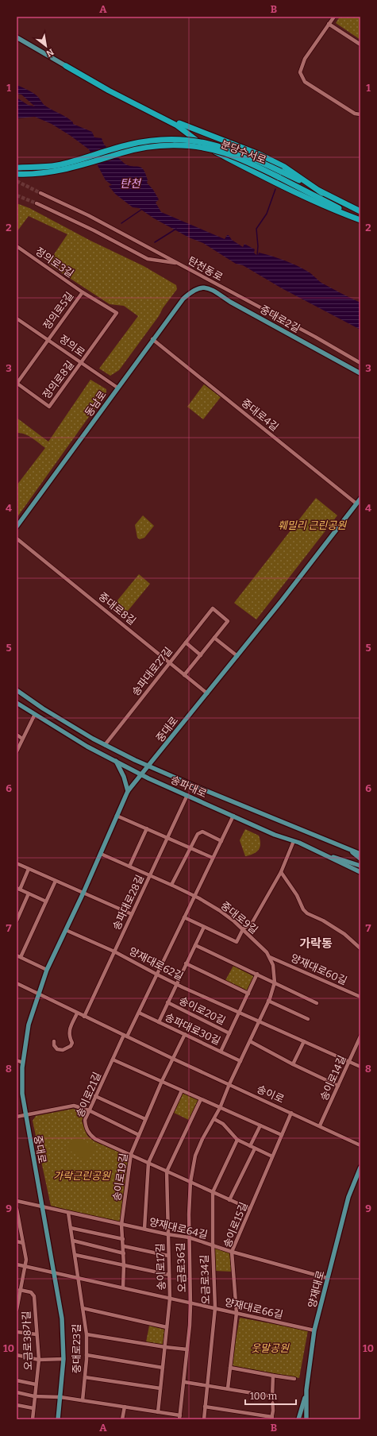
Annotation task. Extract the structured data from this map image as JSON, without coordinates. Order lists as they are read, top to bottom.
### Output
{
  "streets": {
    "highway": ["분당수서로"],
    "main road": [
      "중대로2길",
      "동남로",
      "중대로",
      "송파대로",
      "양재대로"
    ],
    "street": [
      "정의로3길",
      "탄천동로",
      "정의로5길",
      "정의로",
      "정의로8길",
      "중대로4길",
      "중대로8길",
      "송파대로27길",
      "송파대로28길",
      "중대로9길",
      "양재대로62길",
      "양재대로60길",
      "송이로20길",
      "송파대로30길",
      "송이로14길",
      "송이로",
      "송이로21길",
      "송이로19길",
      "송이로15길",
      "양재대로64길",
      "송이로17길",
      "오금로36길",
      "오금로34길",
      "양재대로66길",
      "오금로38가길",
      "중대로23길"
    ]
  },
  "crossings": [
    ["정의로3길", "정의로5길"],
    ["정의로3길", "정의로"],
    ["정의로3길", "정의로8길"],
    ["정의로5길", "정의로"],
    ["정의로5길", "정의로8길"],
    ["중대로2길", "동남로"],
    ["정의로", "정의로8길"],
    ["정의로", "동남로"],
    ["동남로", "중대로4길"],
    ["중대로4길", "중대로"],
    ["중대로8길", "송파대로27길"],
    ["중대로8길", "중대로"],
    ["송파대로27길", "송파대로"],
    ["중대로", "송파대로"],
    ["중대로", "중대로9길"],
    ["중대로", "양재대로62길"],
    ["중대로", "송이로"],
    ["중대로", "양재대로64길"],
    ["중대로", "양재대로66길"],
    ["송파대로", "송파대로28길"],
    ["송파대로28길", "중대로9길"],
    ["송파대로28길", "양재대로62길"],
    ["송파대로28길", "송이로"],
    ["중대로9길", "양재대로62길"],
    ["중대로9길", "양재대로60길"],
    ["중대로9길", "송파대로30길"],
    ["중대로9길", "송이로"],
    ["중대로9길", "오금로36길"],
    ["양재대로62길", "송이로20길"],
    ["양재대로62길", "송이로14길"],
    ["송이로20길", "송파대로30길"],
    ["송이로14길", "송이로"],
    ["송이로", "송이로21길"],
    ["송이로", "송이로19길"],
    ["송이로", "송이로15길"],
    ["송이로", "오금로36길"],
    ["송이로21길", "송이로19길"],
    ["송이로21길", "송이로15길"],
    ["송이로21길", "송이로17길"],
    ["송이로21길", "오금로36길"],
    ["송이로21길", "오금로34길"],
    ["송이로19길", "양재대로64길"],
    ["송이로19길", "양재대로66길"],
    ["송이로15길", "양재대로64길"],
    ["송이로15길", "양재대로66길"],
    ["양재대로64길", "송이로17길"],
    ["양재대로64길", "오금로36길"],
    ["양재대로64길", "오금로34길"],
    ["양재대로64길", "양재대로"],
    ["송이로17길", "양재대로66길"],
    ["오금로36길", "양재대로66길"],
    ["오금로34길", "양재대로66길"],
    ["양재대로", "양재대로66길"],
    ["양재대로66길", "중대로23길"]
  ],
  "districts": ["가락동"],
  "water": ["탄천"],
  "parks": ["훼밀리 근린공원", "가락근린공원", "웃말공원"],
  "scale_bar": "100 m",
  "north": "bottom right",
  "grid": {
    "columns": ["A", "B"],
    "rows": [
      "1",
      "2",
      "3",
      "4",
      "5",
      "6",
      "7",
      "8",
      "9",
      "10"
    ]
  }
}
